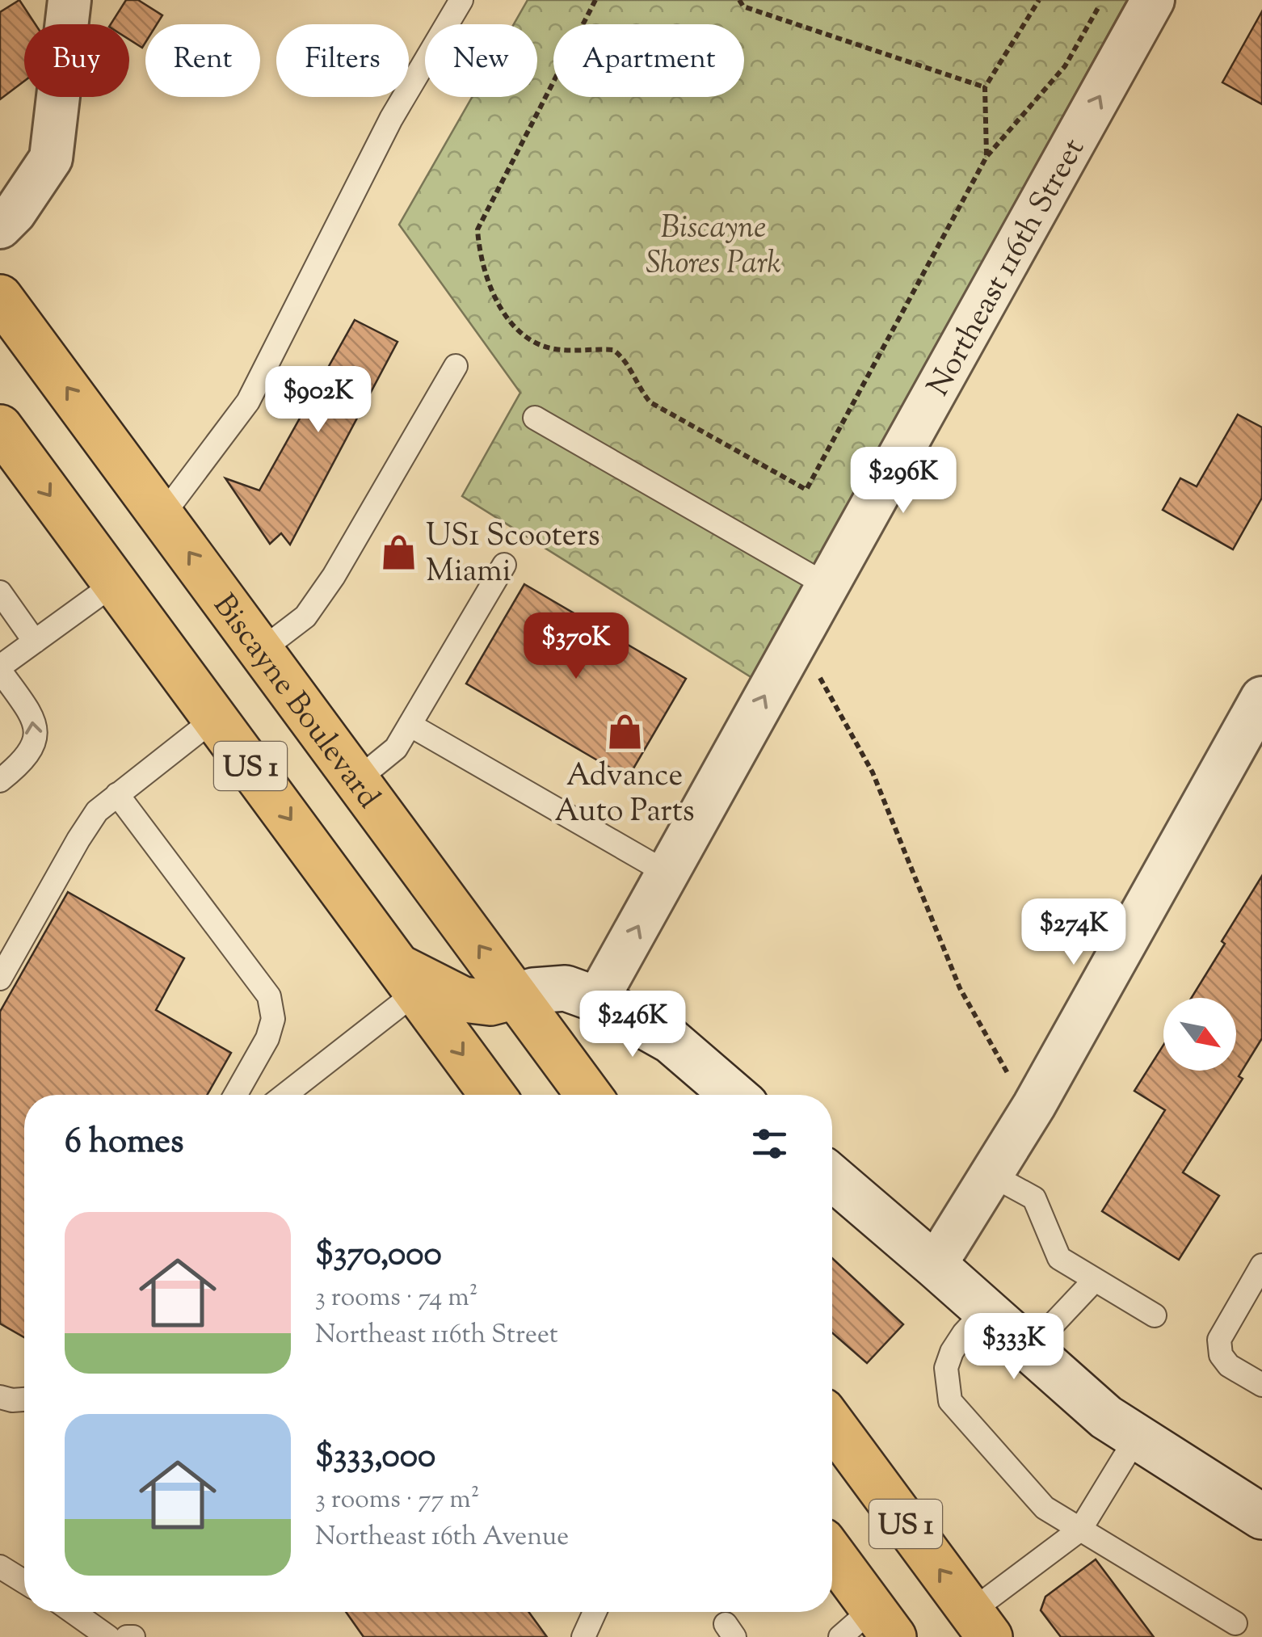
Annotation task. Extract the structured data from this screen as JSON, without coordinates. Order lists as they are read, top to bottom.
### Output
{
  "streets": {
    "main road": ["Biscayne Boulevard", "US 1"],
    "street": ["Northeast 116th Street"]
  },
  "one_way": ["Northeast 116th Street"],
  "parks": ["Biscayne Shores Park"],
  "places": {
    "shop": ["US1 Scooters Miami", "Advance Auto Parts"]
  },
  "north": "bottom right",
  "page": {
    "chip": [
      "Buy",
      "Rent",
      "Filters",
      "New",
      "Apartment"
    ],
    "price": [
      "$902K",
      "$296K",
      "$370K",
      "$274K",
      "$246K",
      "$333K"
    ],
    "heading": "6 homes",
    "list": [
      {
        "name": "$370,000",
        "note": "3 rooms · 74 m² · Northeast 116th Street"
      },
      {
        "name": "$333,000",
        "note": "3 rooms · 77 m² · Northeast 16th Avenue"
      }
    ]
  }
}
